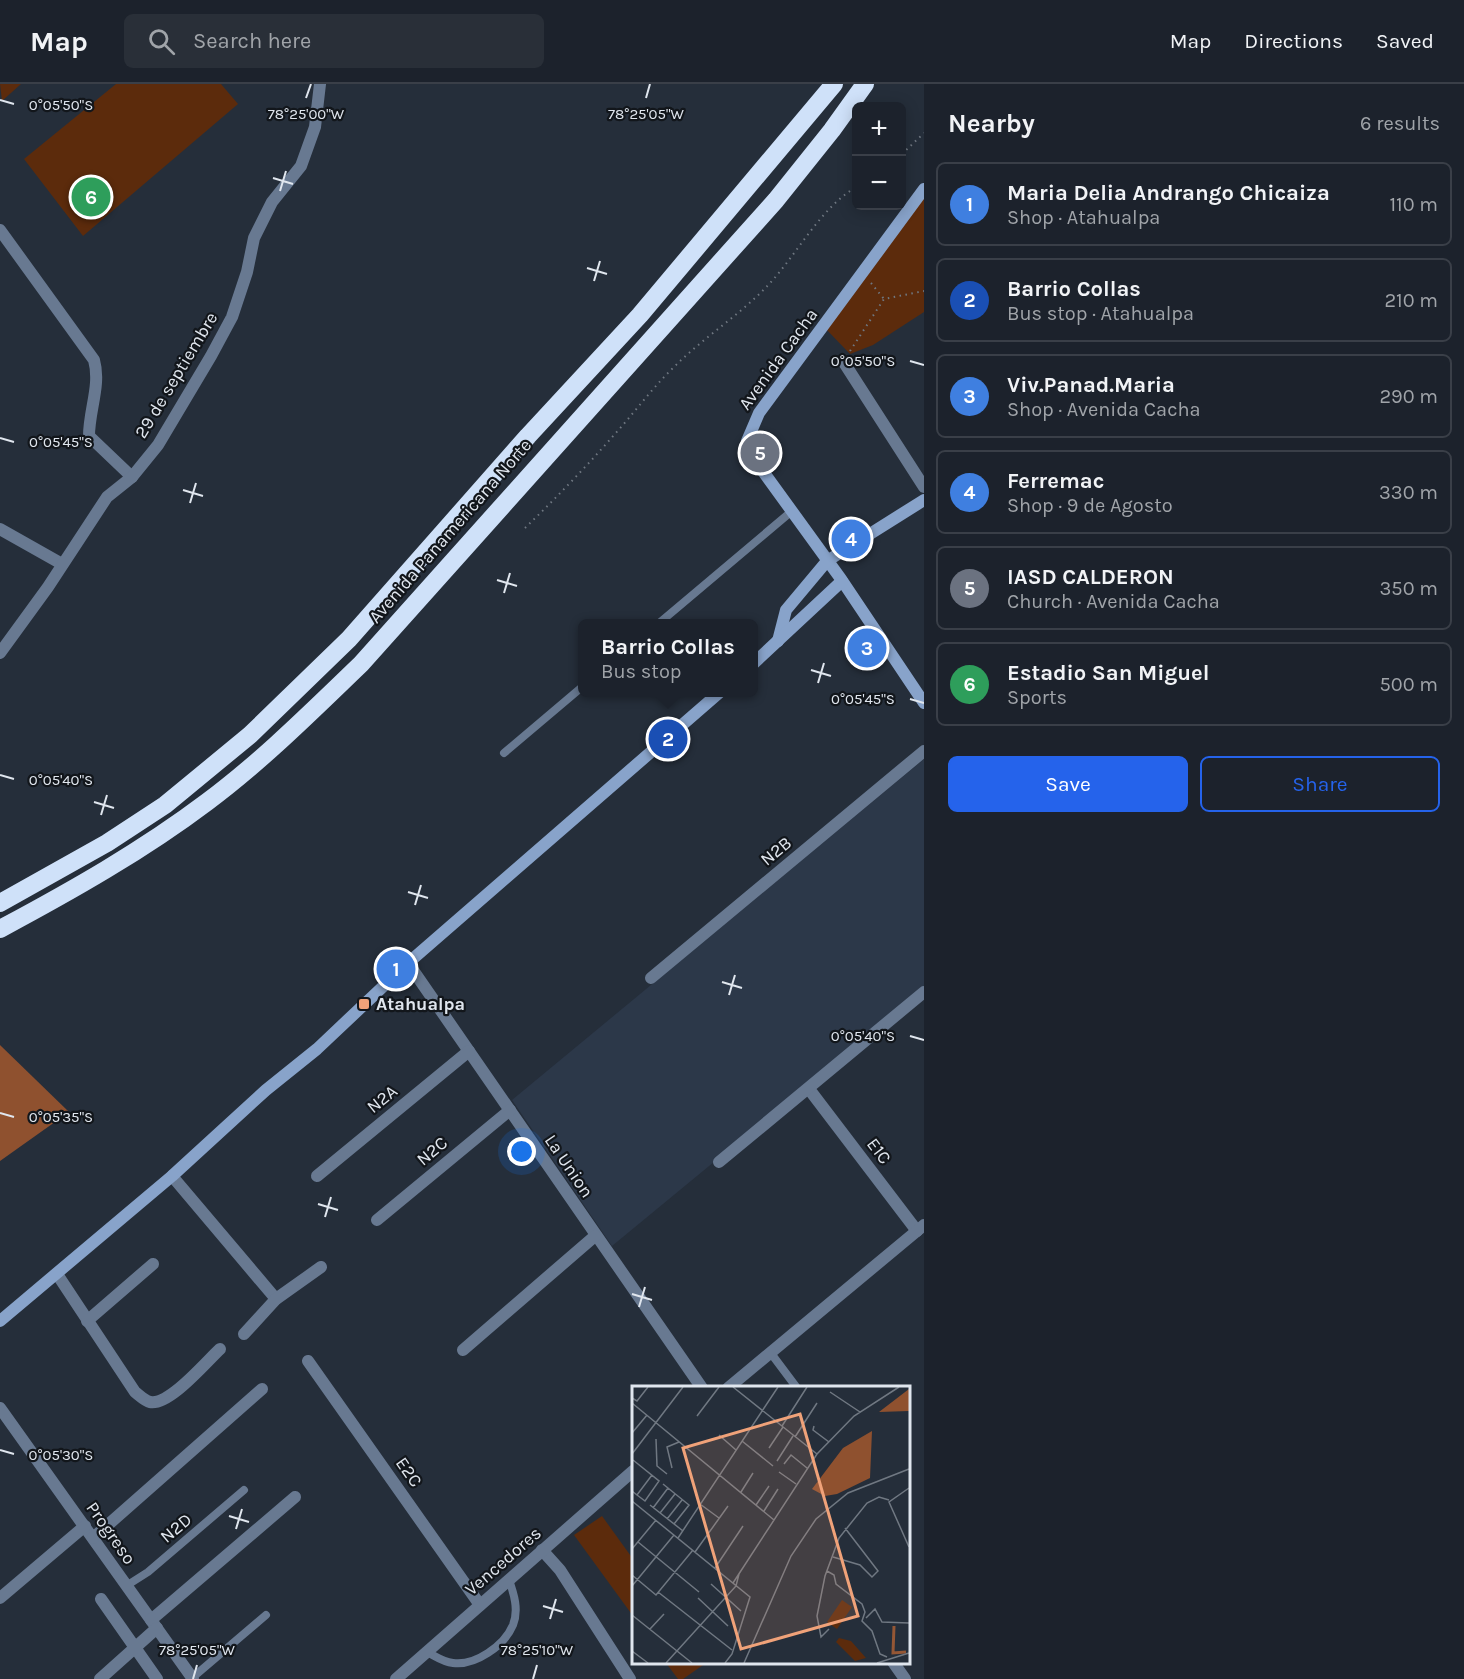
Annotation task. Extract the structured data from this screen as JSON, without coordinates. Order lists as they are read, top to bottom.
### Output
{
  "streets": {
    "highway": ["Avenida Panamericana Norte"],
    "street": [
      "Avenida Cacha",
      "29 de septiembre",
      "N2B",
      "N2A",
      "N2C",
      "E1C",
      "La Union",
      "E2C",
      "Progreso",
      "Vencedores"
    ],
    "lane": ["N2D"]
  },
  "crossings": [
    ["N2A", "La Union"],
    ["N2C", "La Union"],
    ["E2C", "Vencedores"],
    ["N2D", "Progreso"]
  ],
  "places": {
    "transit": ["Atahualpa"]
  },
  "page": {
    "header": "Map",
    "search": "Search here",
    "nav": ["Map", "Directions", "Saved"],
    "heading": ["Nearby", "6 results"],
    "map_buttons": ["+", "−"],
    "list": [
      {
        "mark": "1",
        "name": "Maria Delia Andrango Chicaiza",
        "note": "Shop · Atahualpa",
        "value": "110 m"
      },
      {
        "mark": "2",
        "name": "Barrio Collas",
        "note": "Bus stop · Atahualpa",
        "value": "210 m"
      },
      {
        "mark": "3",
        "name": "Viv.Panad.Maria",
        "note": "Shop · Avenida Cacha",
        "value": "290 m"
      },
      {
        "mark": "4",
        "name": "Ferremac",
        "note": "Shop · 9 de Agosto",
        "value": "330 m"
      },
      {
        "mark": "5",
        "name": "IASD CALDERON",
        "note": "Church · Avenida Cacha",
        "value": "350 m"
      },
      {
        "mark": "6",
        "name": "Estadio San Miguel",
        "note": "Sports",
        "value": "500 m"
      }
    ],
    "pins": [
      "6",
      "5",
      "4",
      "3",
      "2",
      "1"
    ],
    "popup": ["Barrio Collas", "Bus stop"],
    "buttons": ["Save", "Share"]
  },
  "coordinates": [
    "0°05'50\"S",
    "78°25'00\"W",
    "78°25'05\"W",
    "0°05'45\"S",
    "0°05'40\"S",
    "0°05'35\"S",
    "0°05'30\"S",
    "78°25'10\"W"
  ]
}
